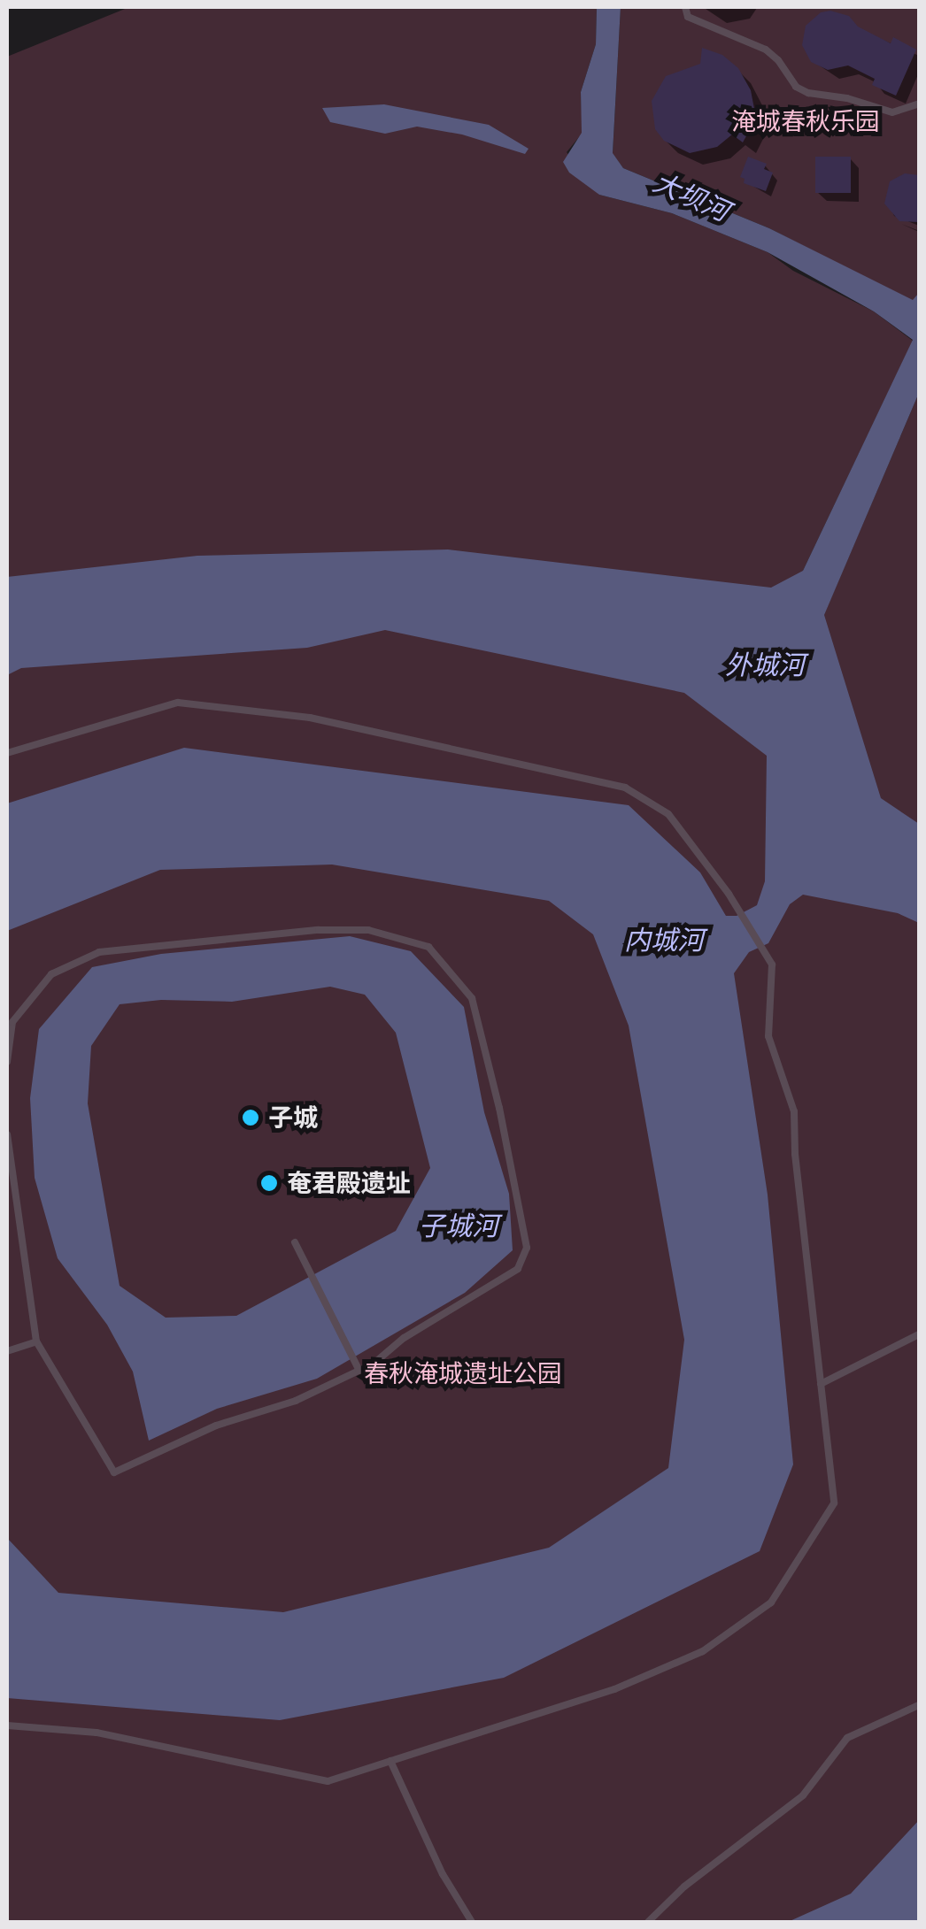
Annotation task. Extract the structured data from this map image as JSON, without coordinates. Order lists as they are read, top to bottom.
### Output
{
  "water": [
    "大坝河",
    "外城河",
    "内城河",
    "子城河"
  ],
  "parks": ["淹城春秋乐园", "春秋淹城遗址公园"],
  "places": ["子城", "奄君殿遗址"]
}
